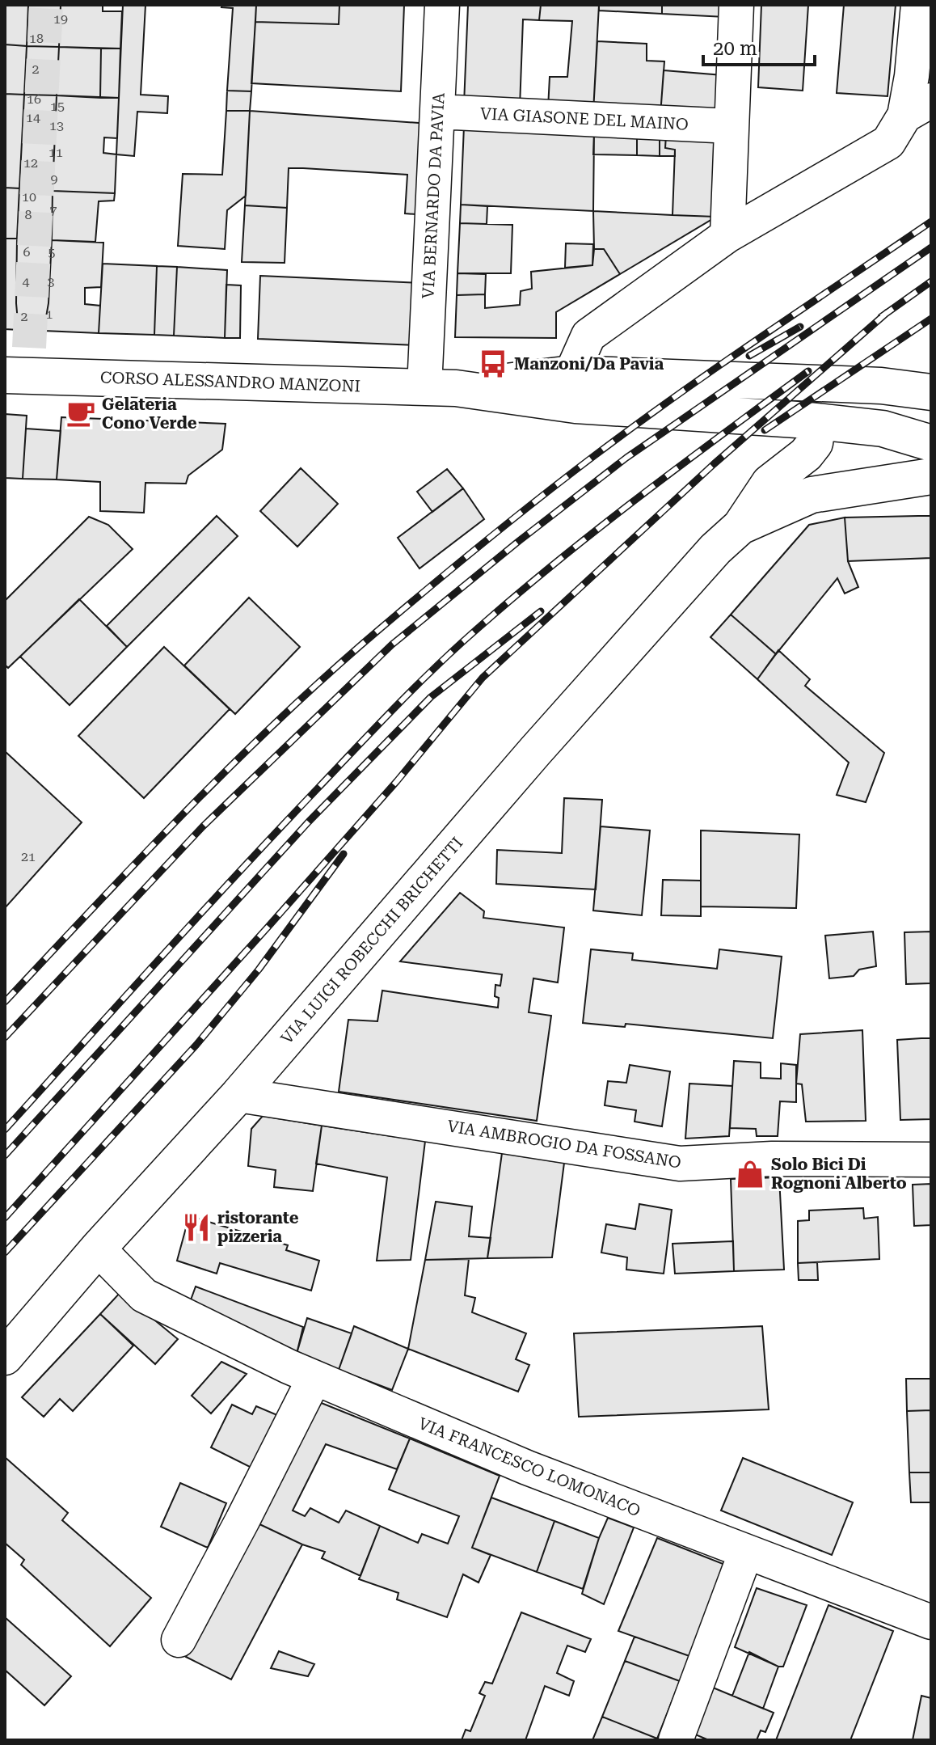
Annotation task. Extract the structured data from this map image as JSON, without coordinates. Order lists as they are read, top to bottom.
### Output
{
  "streets": {
    "street": [
      "VIA GIASONE DEL MAINO",
      "VIA BERNARDO DA PAVIA",
      "CORSO ALESSANDRO MANZONI",
      "VIA LUIGI ROBECCHI BRICHETTI",
      "VIA AMBROGIO DA FOSSANO",
      "VIA FRANCESCO LOMONACO"
    ]
  },
  "crossings": [
    ["VIA GIASONE DEL MAINO", "VIA BERNARDO DA PAVIA"],
    ["VIA BERNARDO DA PAVIA", "CORSO ALESSANDRO MANZONI"],
    ["CORSO ALESSANDRO MANZONI", "VIA LUIGI ROBECCHI BRICHETTI"],
    ["VIA LUIGI ROBECCHI BRICHETTI", "VIA AMBROGIO DA FOSSANO"],
    ["VIA LUIGI ROBECCHI BRICHETTI", "VIA FRANCESCO LOMONACO"]
  ],
  "places": {
    "bus stop": ["Manzoni/Da Pavia"],
    "cafe": ["Gelateria Cono Verde"],
    "shop": ["Solo Bici Di Rognoni Alberto"],
    "restaurant": ["ristorante pizzeria"]
  },
  "house_numbers": [
    "19",
    "18",
    "2",
    "16",
    "15",
    "14",
    "13",
    "11",
    "12",
    "9",
    "10",
    "7",
    "8",
    "6",
    "5",
    "4",
    "3",
    "1",
    "2",
    "21"
  ],
  "scale_bar": "20 m"
}
